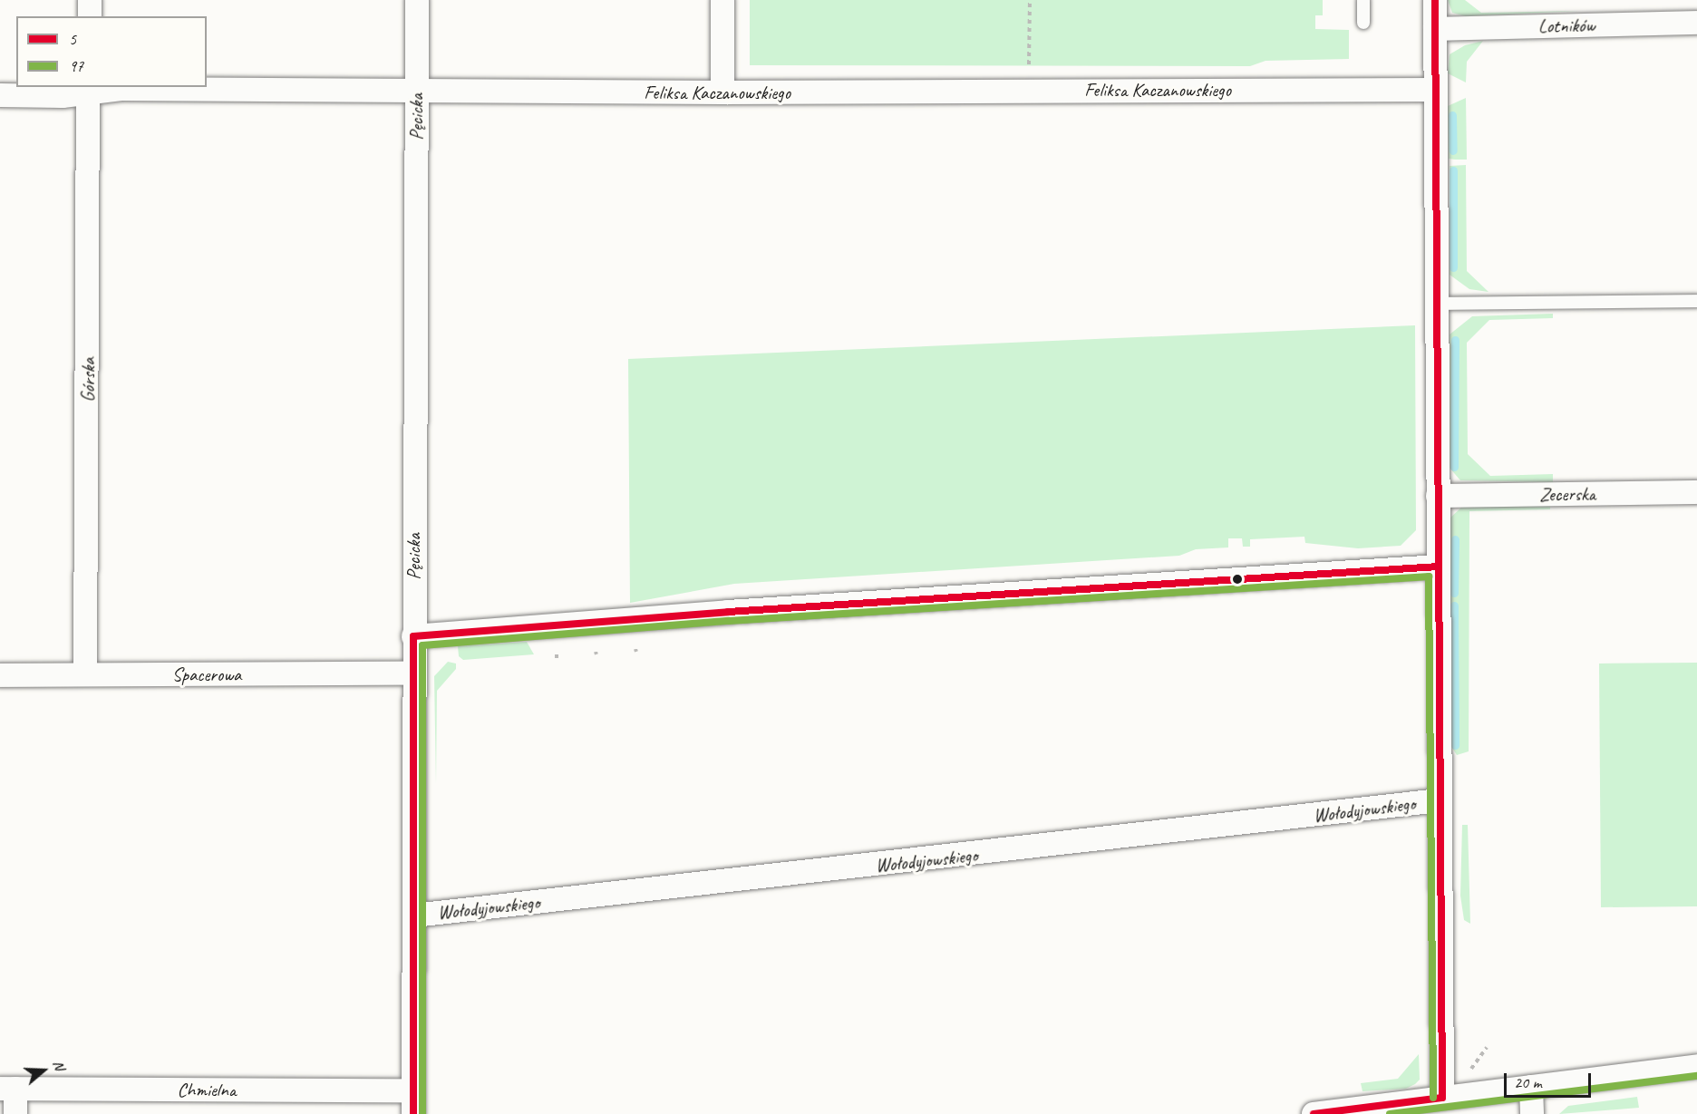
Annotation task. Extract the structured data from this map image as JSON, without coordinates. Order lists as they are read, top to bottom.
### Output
{
  "streets": {
    "street": [
      "Lotników",
      "Feliksa Kaczanowskiego",
      "Pęcicka",
      "Górska",
      "Zecerska",
      "Spacerowa",
      "Wołodyjowskiego",
      "Chmielna"
    ]
  },
  "crossings": [
    ["Feliksa Kaczanowskiego", "Pęcicka"],
    ["Feliksa Kaczanowskiego", "Górska"],
    ["Pęcicka", "Spacerowa"],
    ["Pęcicka", "Wołodyjowskiego"],
    ["Pęcicka", "Chmielna"],
    ["Górska", "Spacerowa"]
  ],
  "lines": ["transit line 5", "transit line 97"],
  "legend": ["5", "97"],
  "scale_bar": "20 m",
  "north": "right"
}
